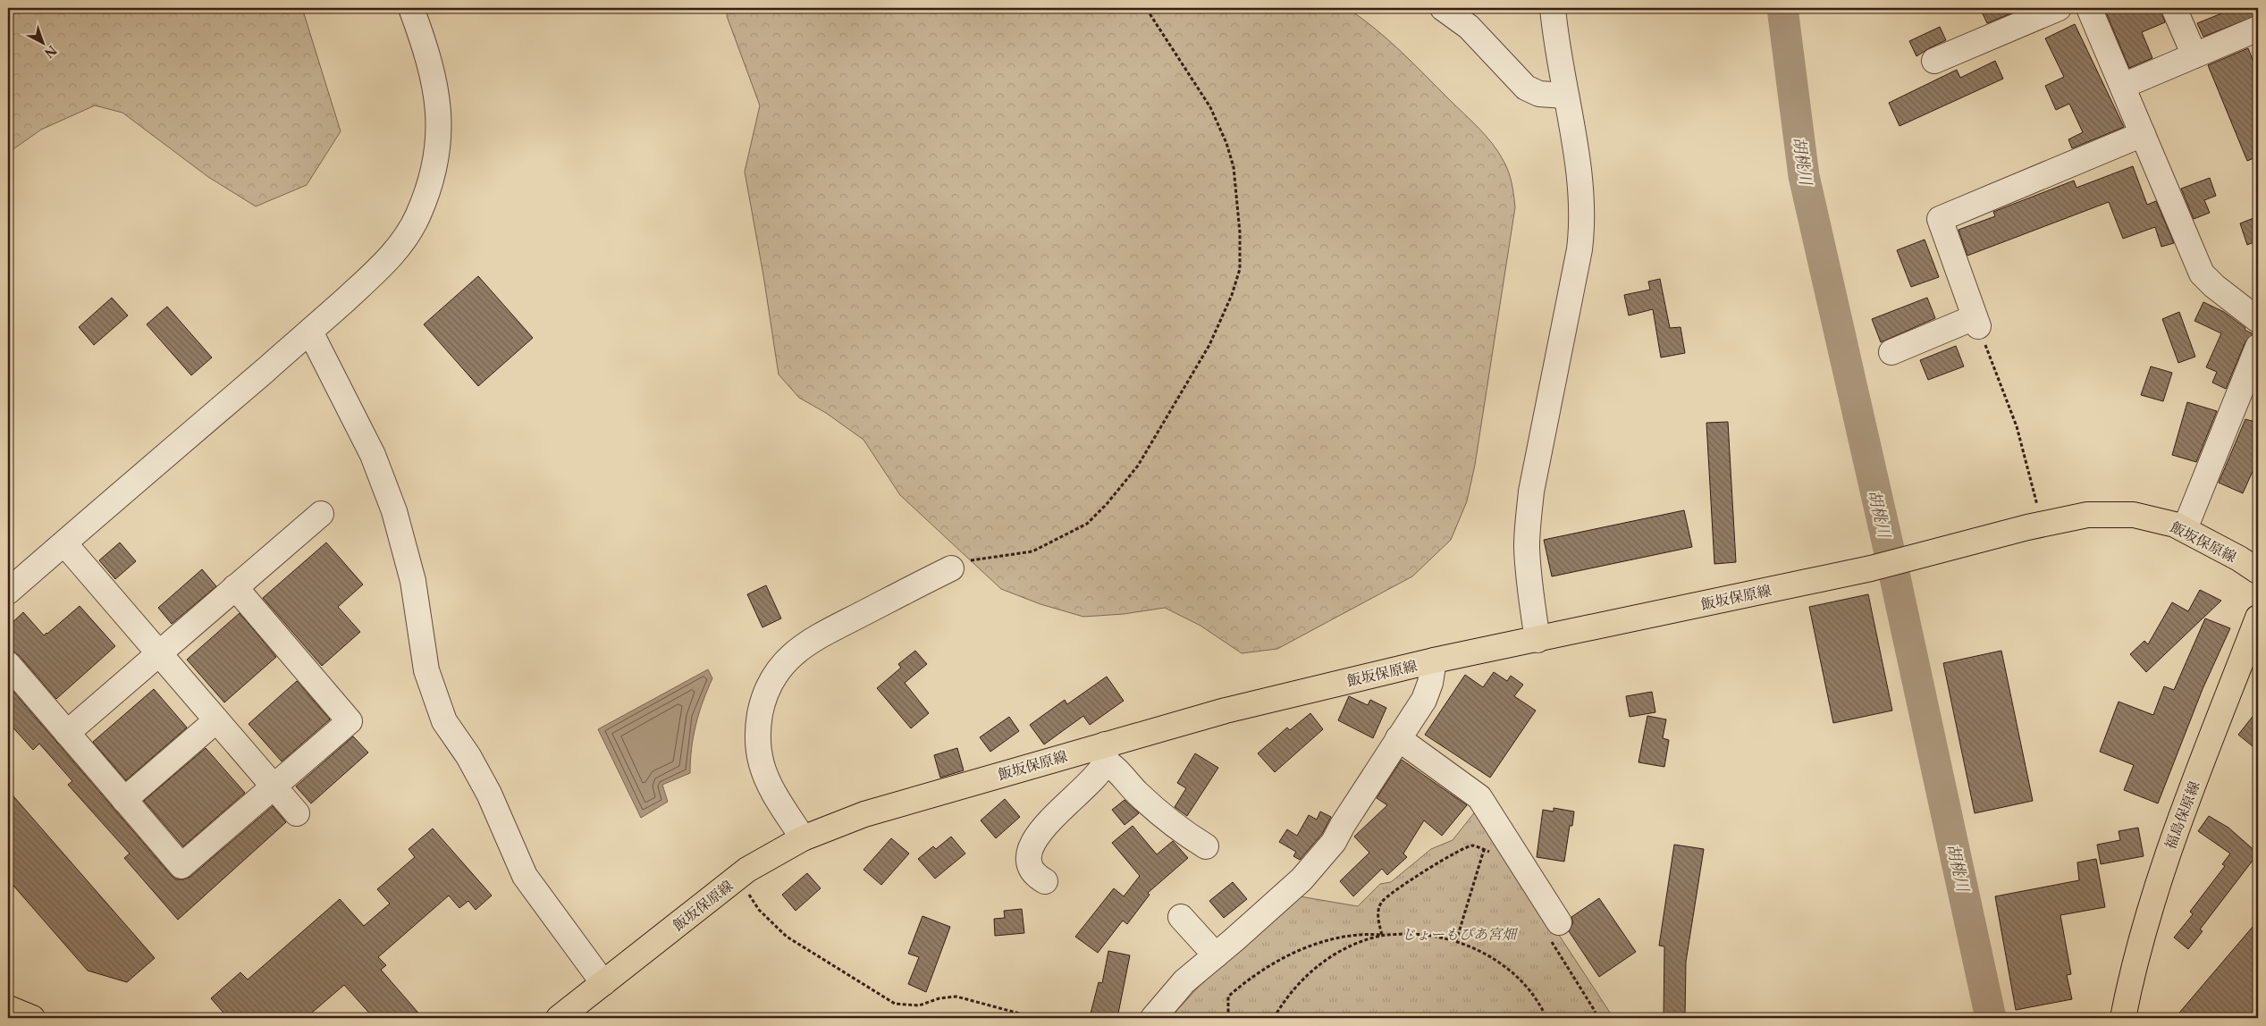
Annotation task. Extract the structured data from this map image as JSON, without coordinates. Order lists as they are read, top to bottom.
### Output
{
  "streets": {
    "main road": ["飯坂保原線", "福島保原線"]
  },
  "water": ["胡桃川"],
  "parks": ["じょーもぴあ宮畑"],
  "north": "bottom right"
}
